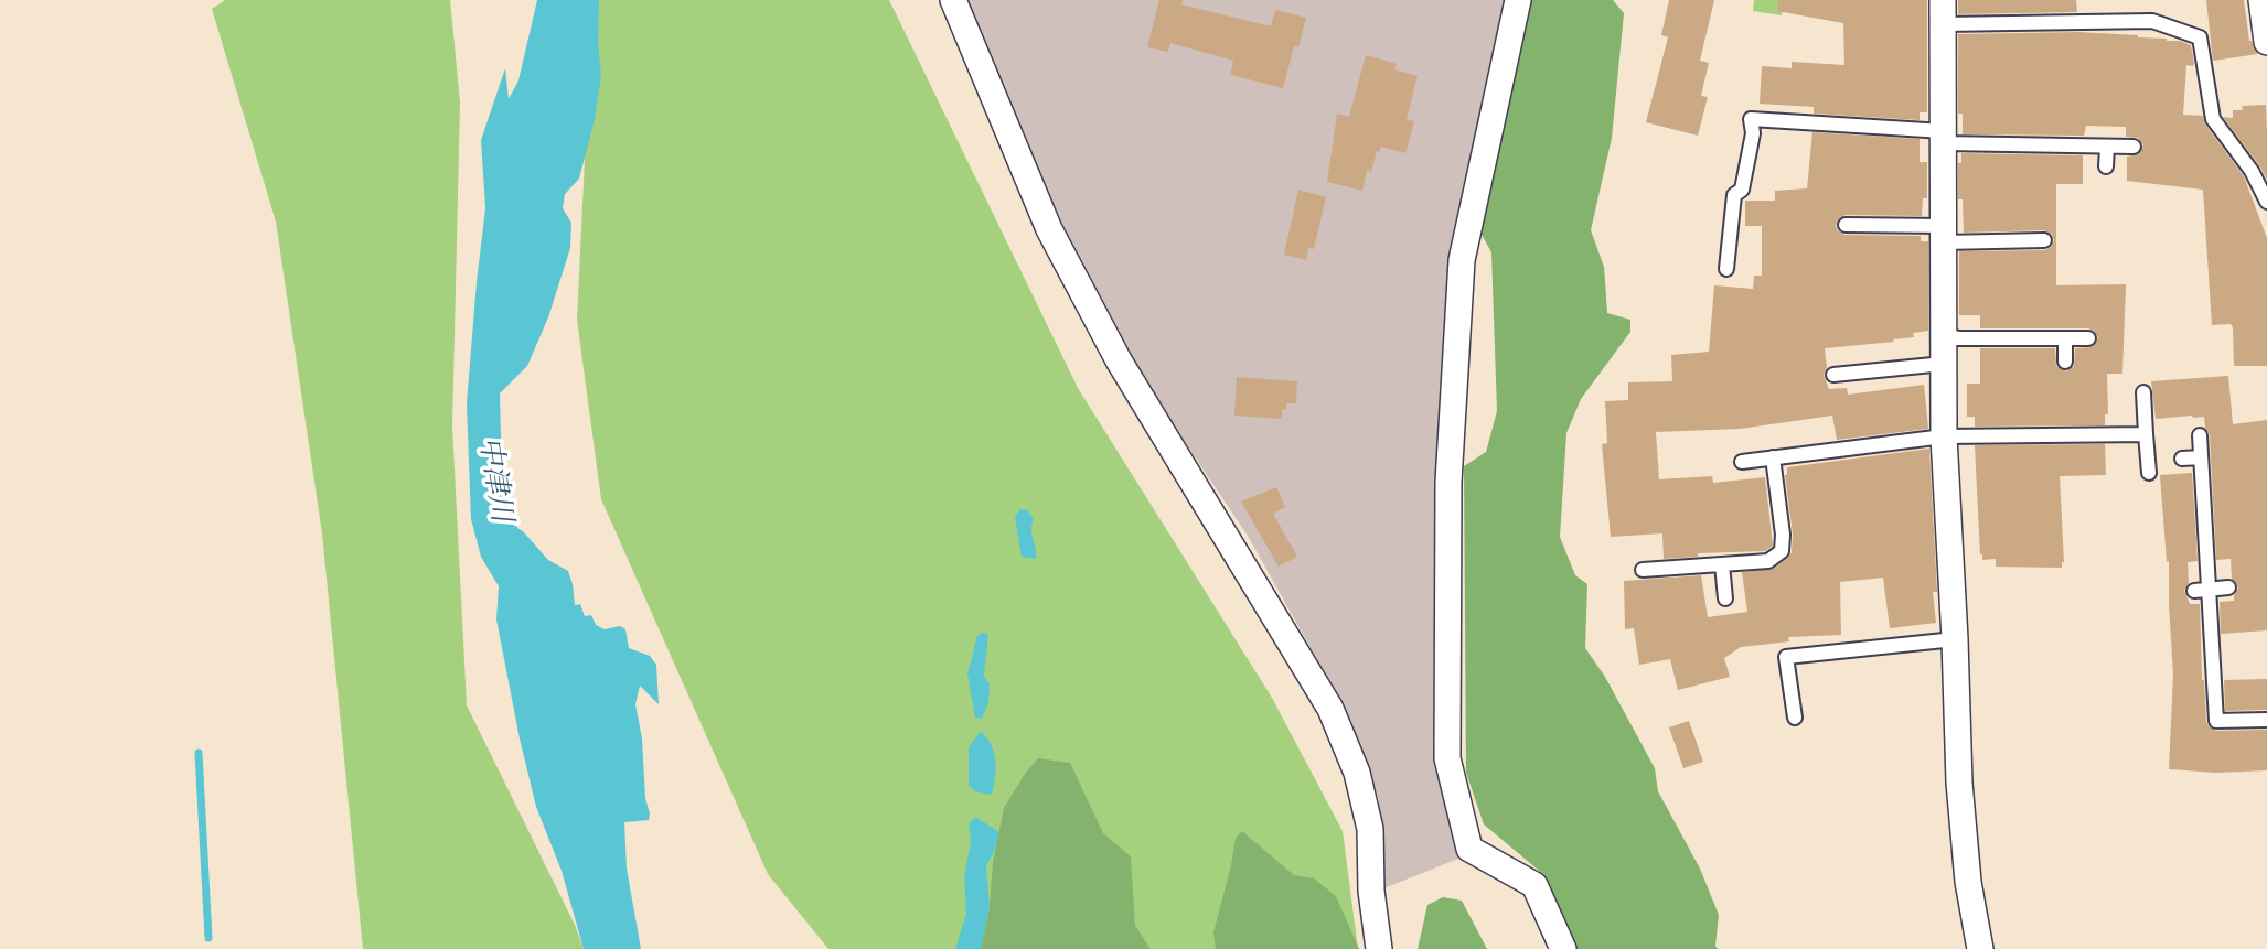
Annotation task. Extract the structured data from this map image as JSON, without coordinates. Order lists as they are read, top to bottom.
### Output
{
  "water": ["中津川"]
}
